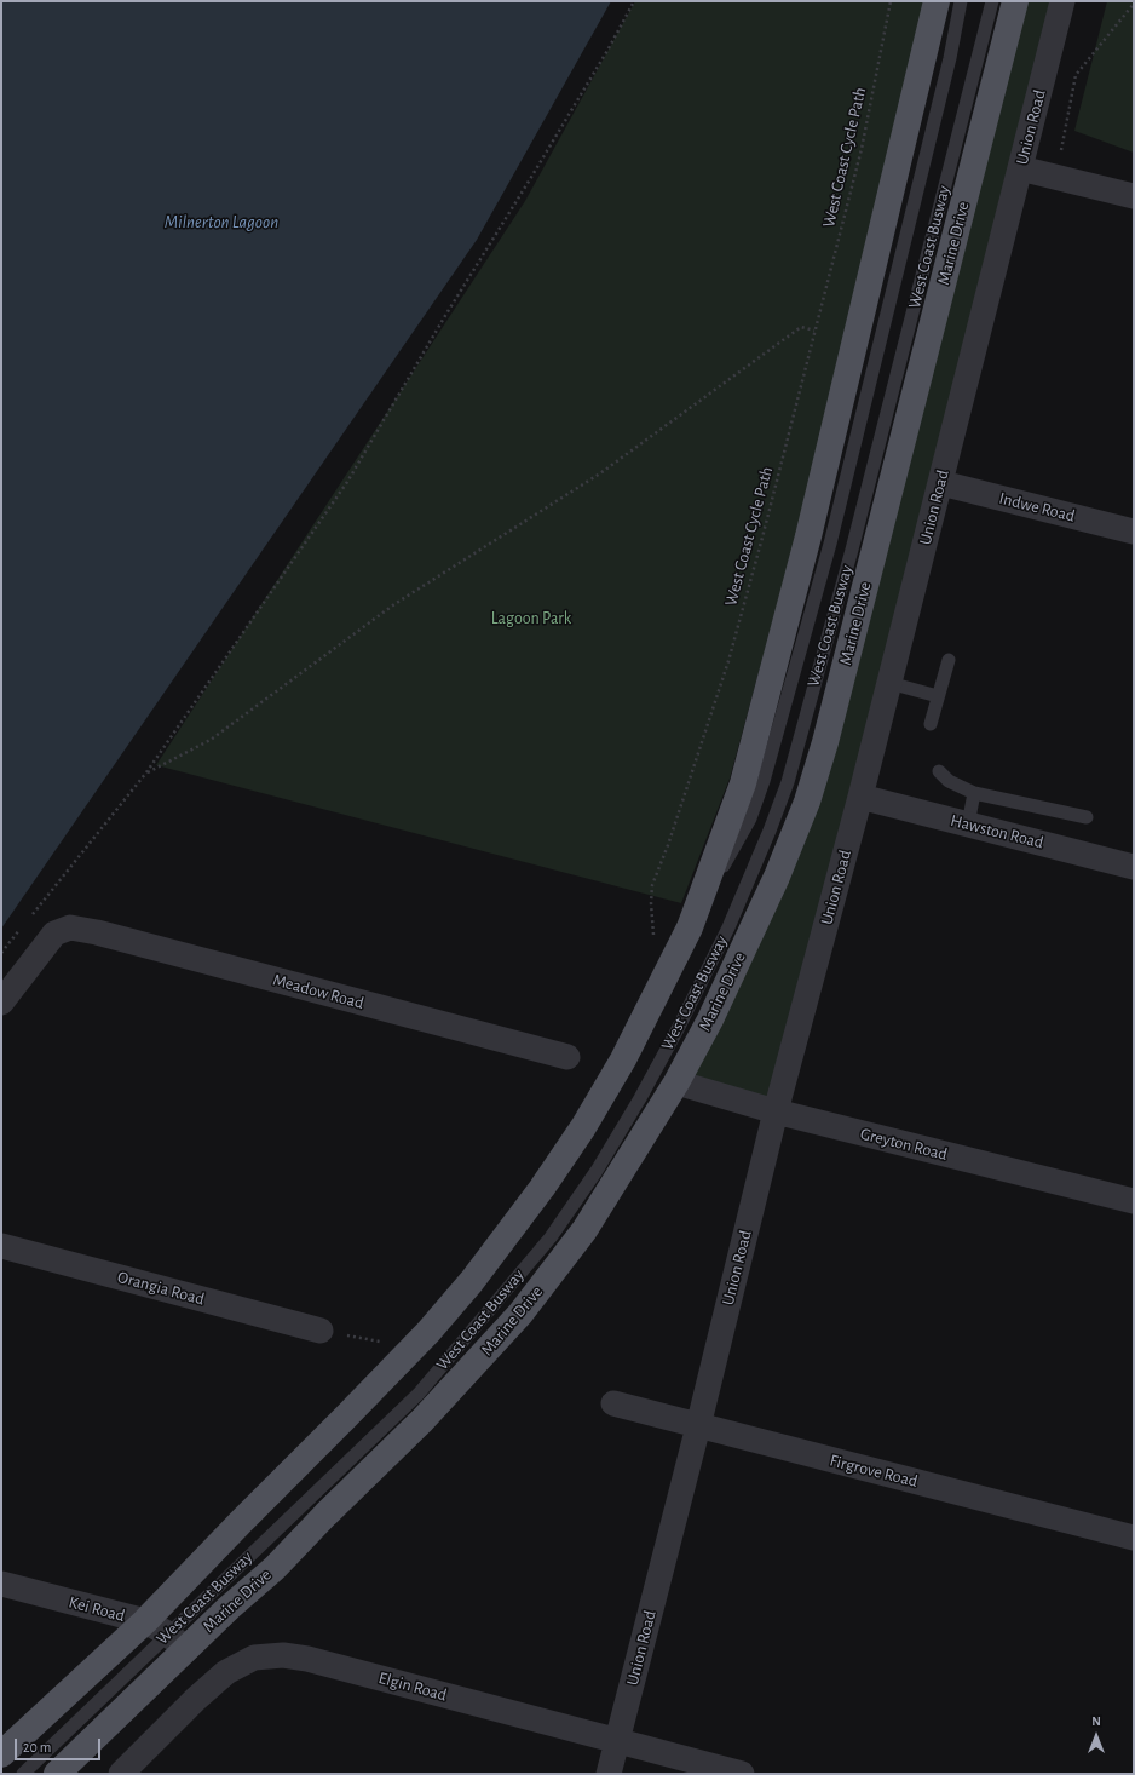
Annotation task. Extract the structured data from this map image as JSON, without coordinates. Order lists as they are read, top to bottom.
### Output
{
  "streets": {
    "main road": ["Marine Drive"],
    "street": [
      "Union Road",
      "Indwe Road",
      "Hawston Road",
      "Meadow Road",
      "Greyton Road",
      "Orangia Road",
      "Firgrove Road",
      "Kei Road",
      "Elgin Road"
    ],
    "lane": ["West Coast Busway"],
    "path": ["West Coast Cycle Path"]
  },
  "crossings": [
    ["Union Road", "Indwe Road"],
    ["Union Road", "Hawston Road"],
    ["Union Road", "Greyton Road"],
    ["Union Road", "Firgrove Road"],
    ["Union Road", "Elgin Road"],
    ["Marine Drive", "West Coast Busway"],
    ["Marine Drive", "Greyton Road"],
    ["Marine Drive", "Kei Road"],
    ["West Coast Busway", "Kei Road"]
  ],
  "water": ["Milnerton Lagoon"],
  "parks": ["Lagoon Park"],
  "scale_bar": "20 m",
  "north": "top"
}
